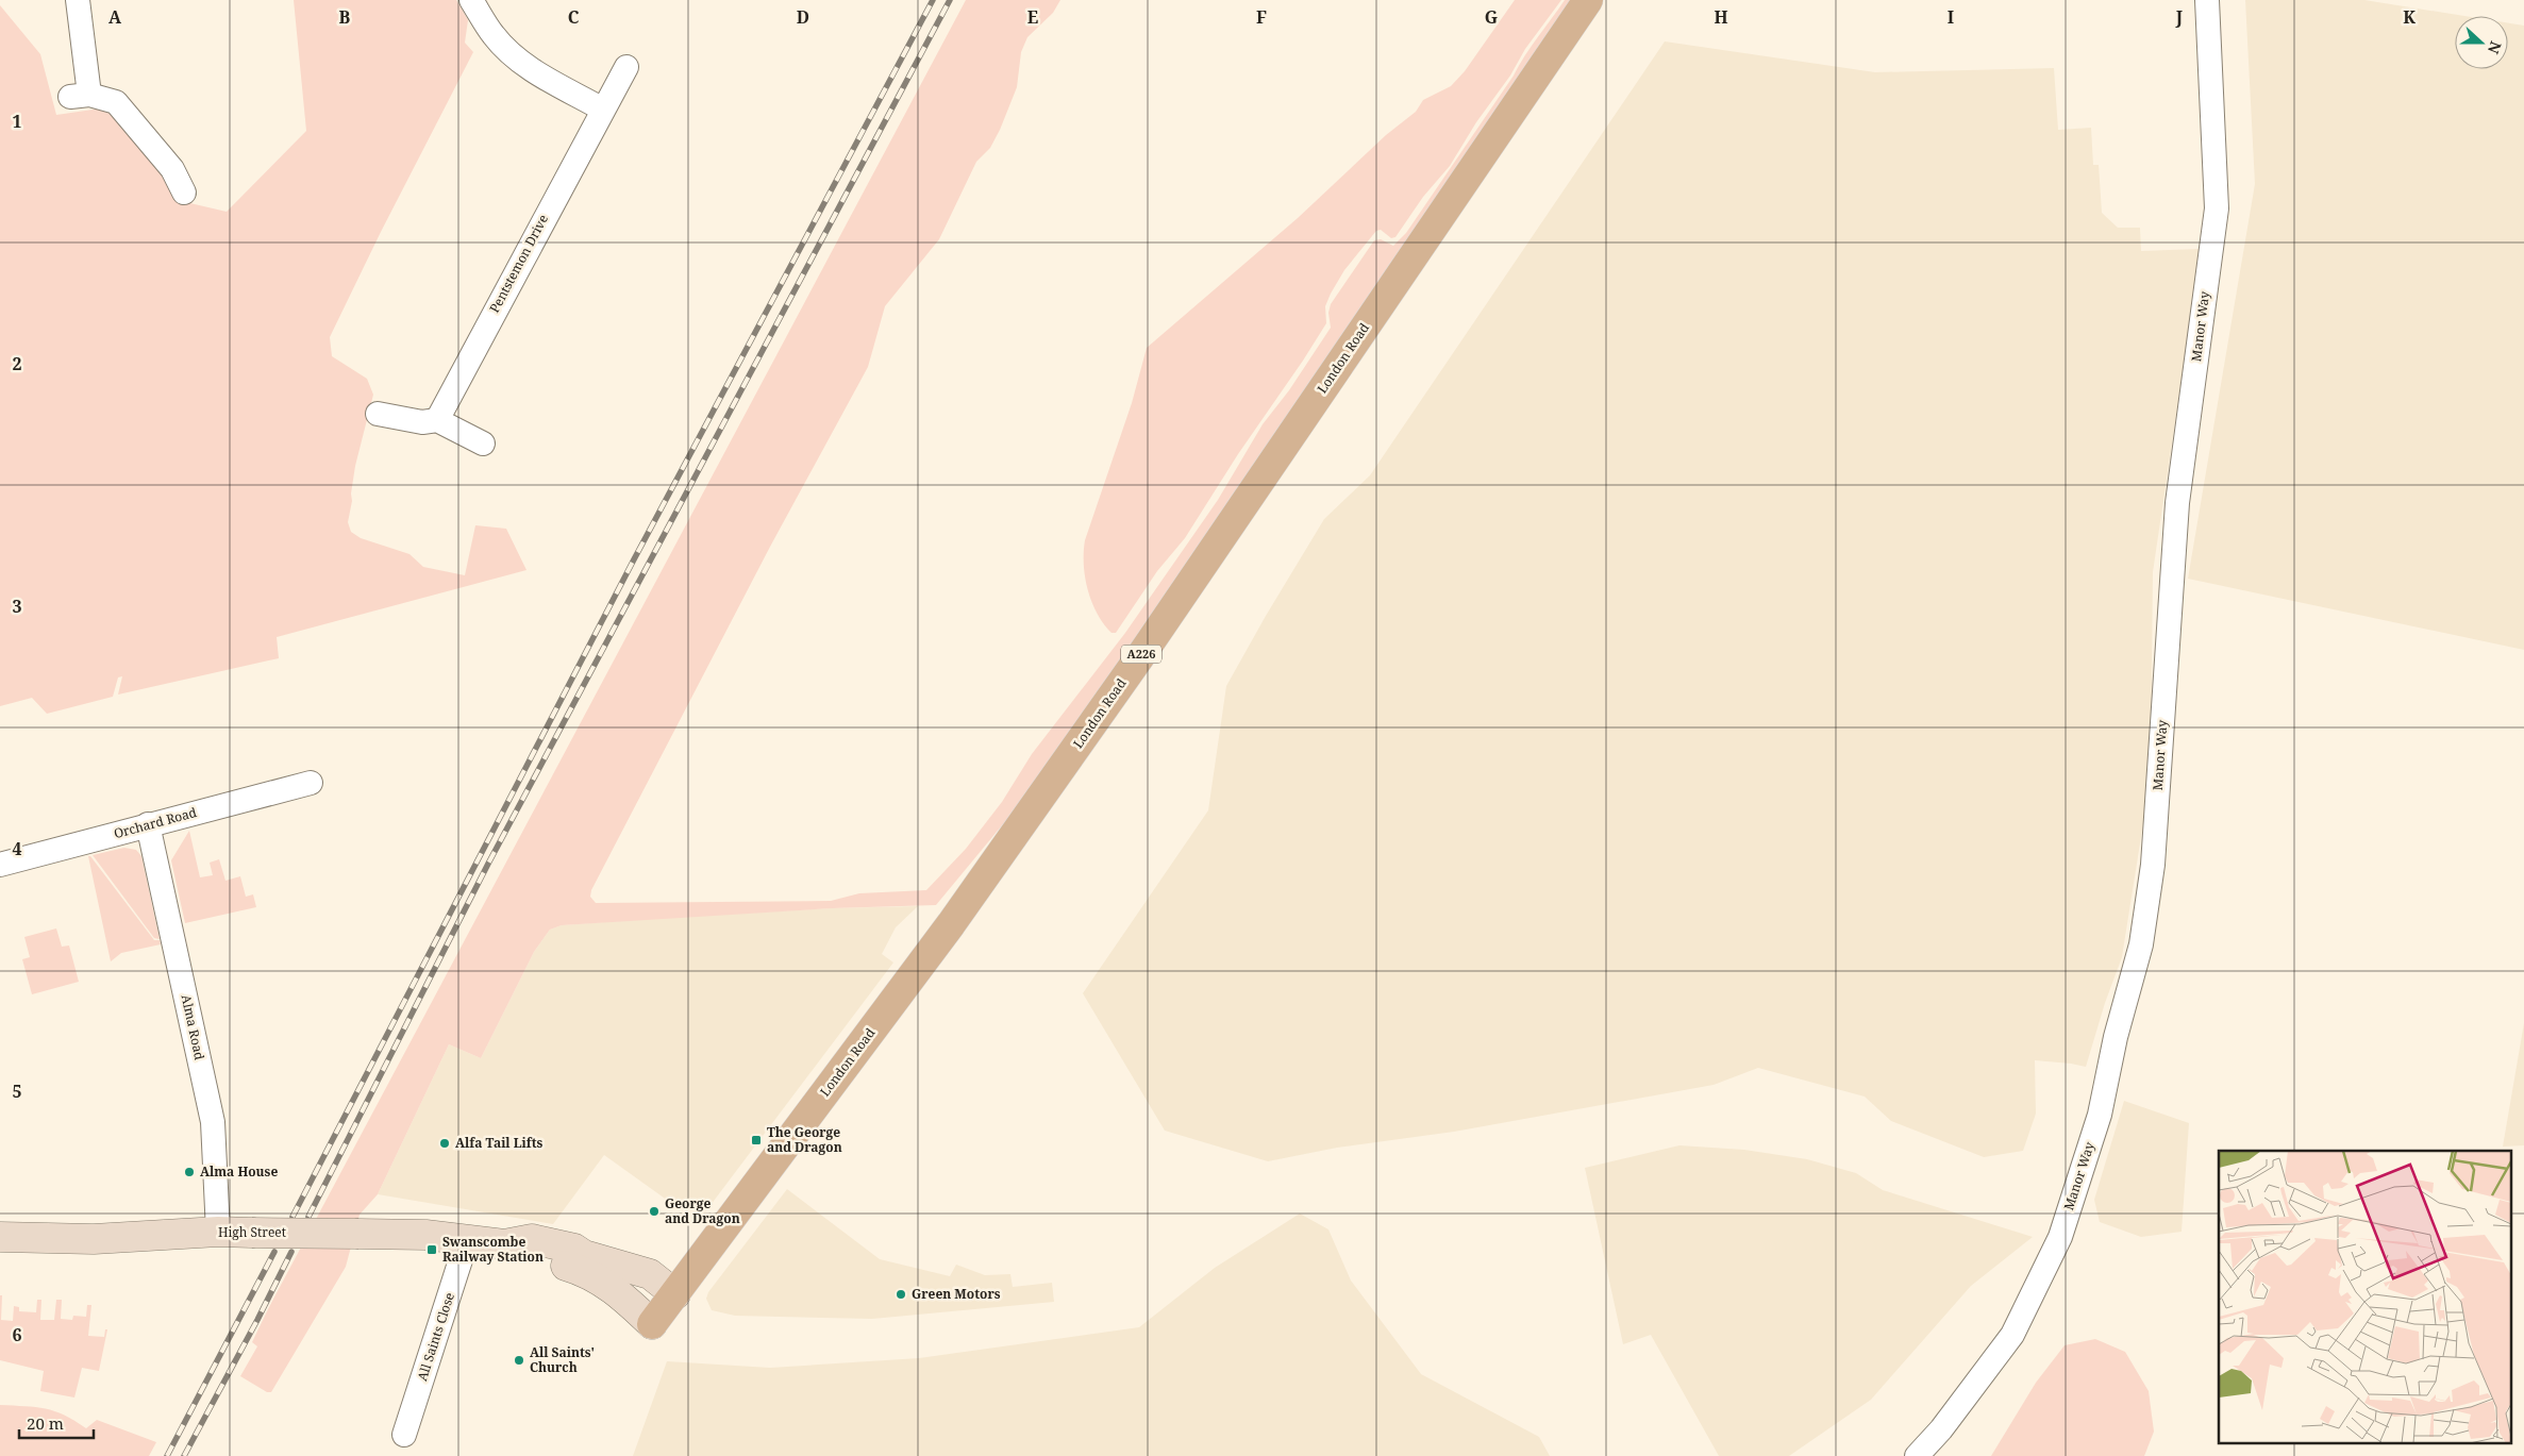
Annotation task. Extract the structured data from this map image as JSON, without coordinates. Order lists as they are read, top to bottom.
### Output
{
  "streets": {
    "main road": ["London Road", "A226", "High Street"],
    "street": [
      "Pentstemon Drive",
      "Manor Way",
      "Orchard Road",
      "Alma Road",
      "All Saints Close"
    ]
  },
  "crossings": [
    ["London Road", "High Street"],
    ["Orchard Road", "Alma Road"],
    ["Alma Road", "High Street"],
    ["High Street", "All Saints Close"]
  ],
  "places": {
    "transit": ["The George and Dragon", "Swanscombe Railway Station"],
    "other": [
      "Alfa Tail Lifts",
      "Alma House",
      "George and Dragon",
      "Green Motors",
      "All Saints' Church"
    ]
  },
  "scale_bar": "20 m",
  "north": "right",
  "grid": {
    "columns": [
      "A",
      "B",
      "C",
      "D",
      "E",
      "F",
      "G",
      "H",
      "I",
      "J",
      "K"
    ],
    "rows": [
      "1",
      "2",
      "3",
      "4",
      "5",
      "6"
    ]
  }
}
